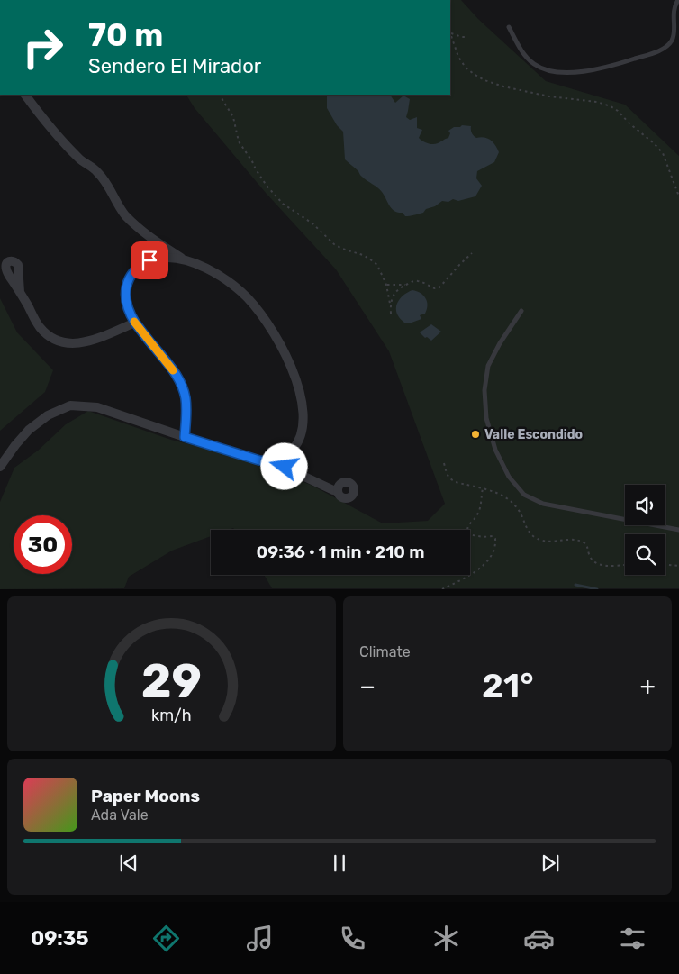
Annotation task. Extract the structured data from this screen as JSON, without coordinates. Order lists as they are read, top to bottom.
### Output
{
  "places": ["Valle Escondido"],
  "page": {
    "turn": ["70 m", "Sendero El Mirador"],
    "limit": "30",
    "trip": "09:36 · 1 min · 210 m",
    "tile": "Climate",
    "heat": ["−", "21°", "+"],
    "song": ["Paper Moons", "Ada Vale"],
    "tabs": "09:35",
    "gauge": ["29", "km/h"]
  }
}
